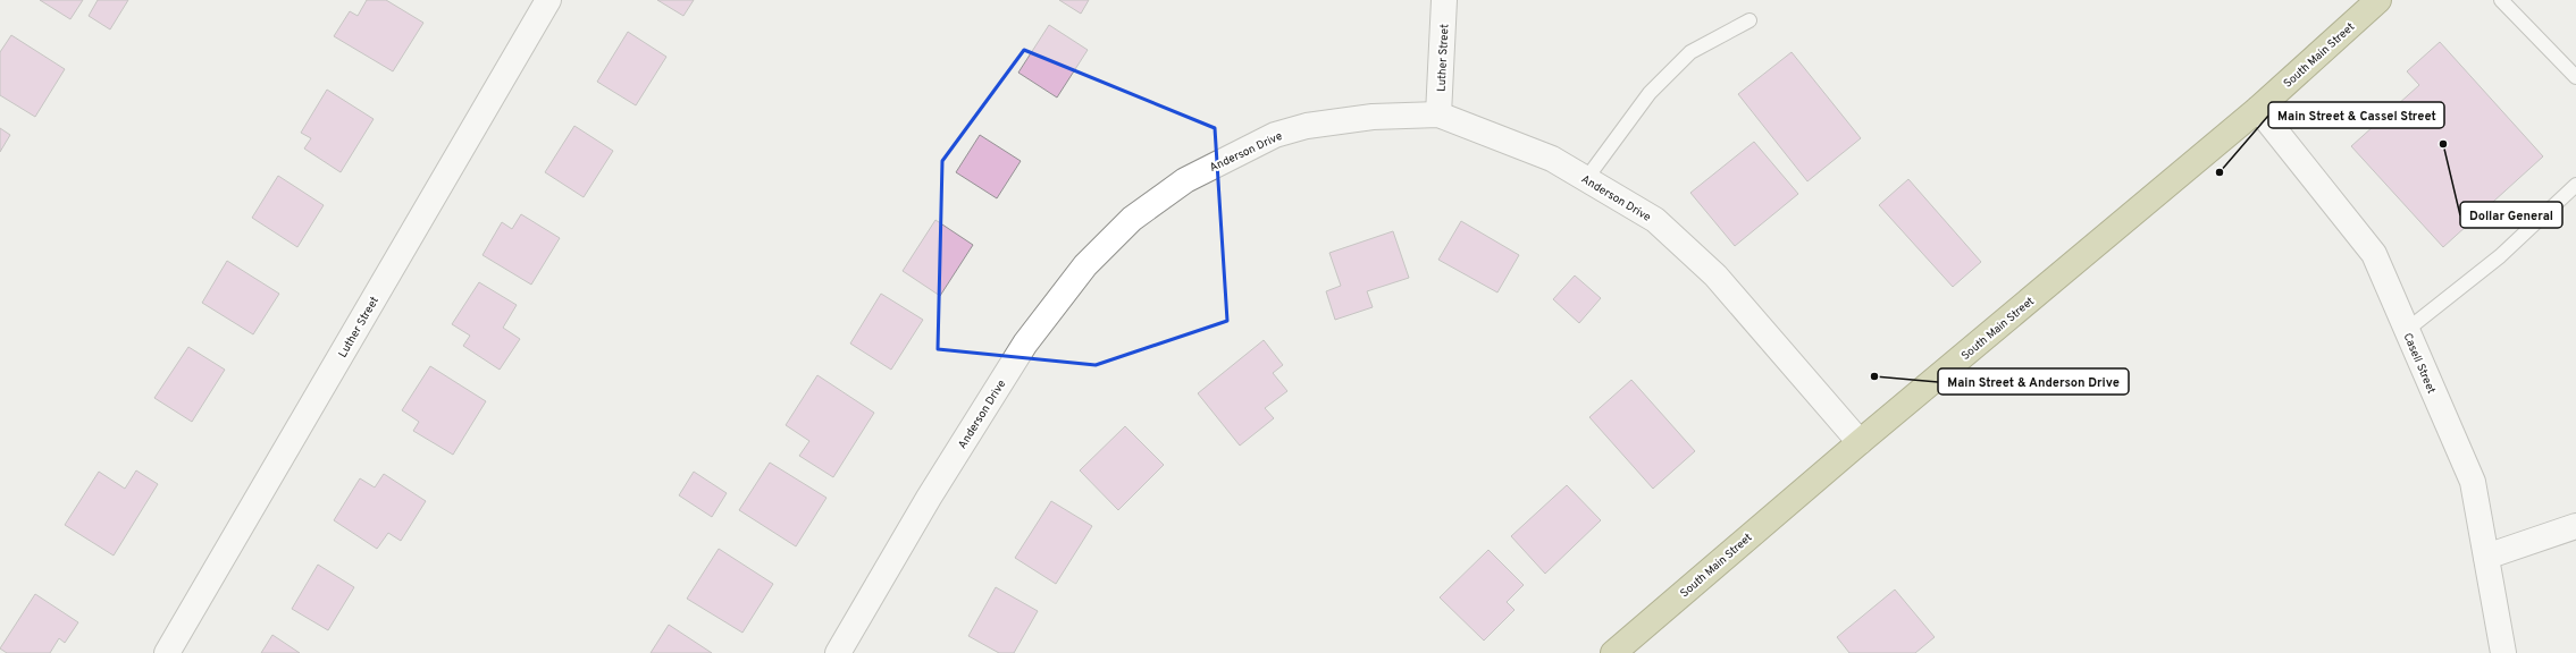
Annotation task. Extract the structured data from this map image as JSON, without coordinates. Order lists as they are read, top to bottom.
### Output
{
  "streets": {
    "main road": ["South Main Street"],
    "street": ["Luther Street", "Anderson Drive", "Casell Street"]
  },
  "crossings": [
    ["South Main Street", "Anderson Drive"],
    ["South Main Street", "Casell Street"],
    ["Luther Street", "Anderson Drive"]
  ],
  "places": ["Dollar General", "Main Street & Cassel Street", "Main Street & Anderson Drive"]
}
